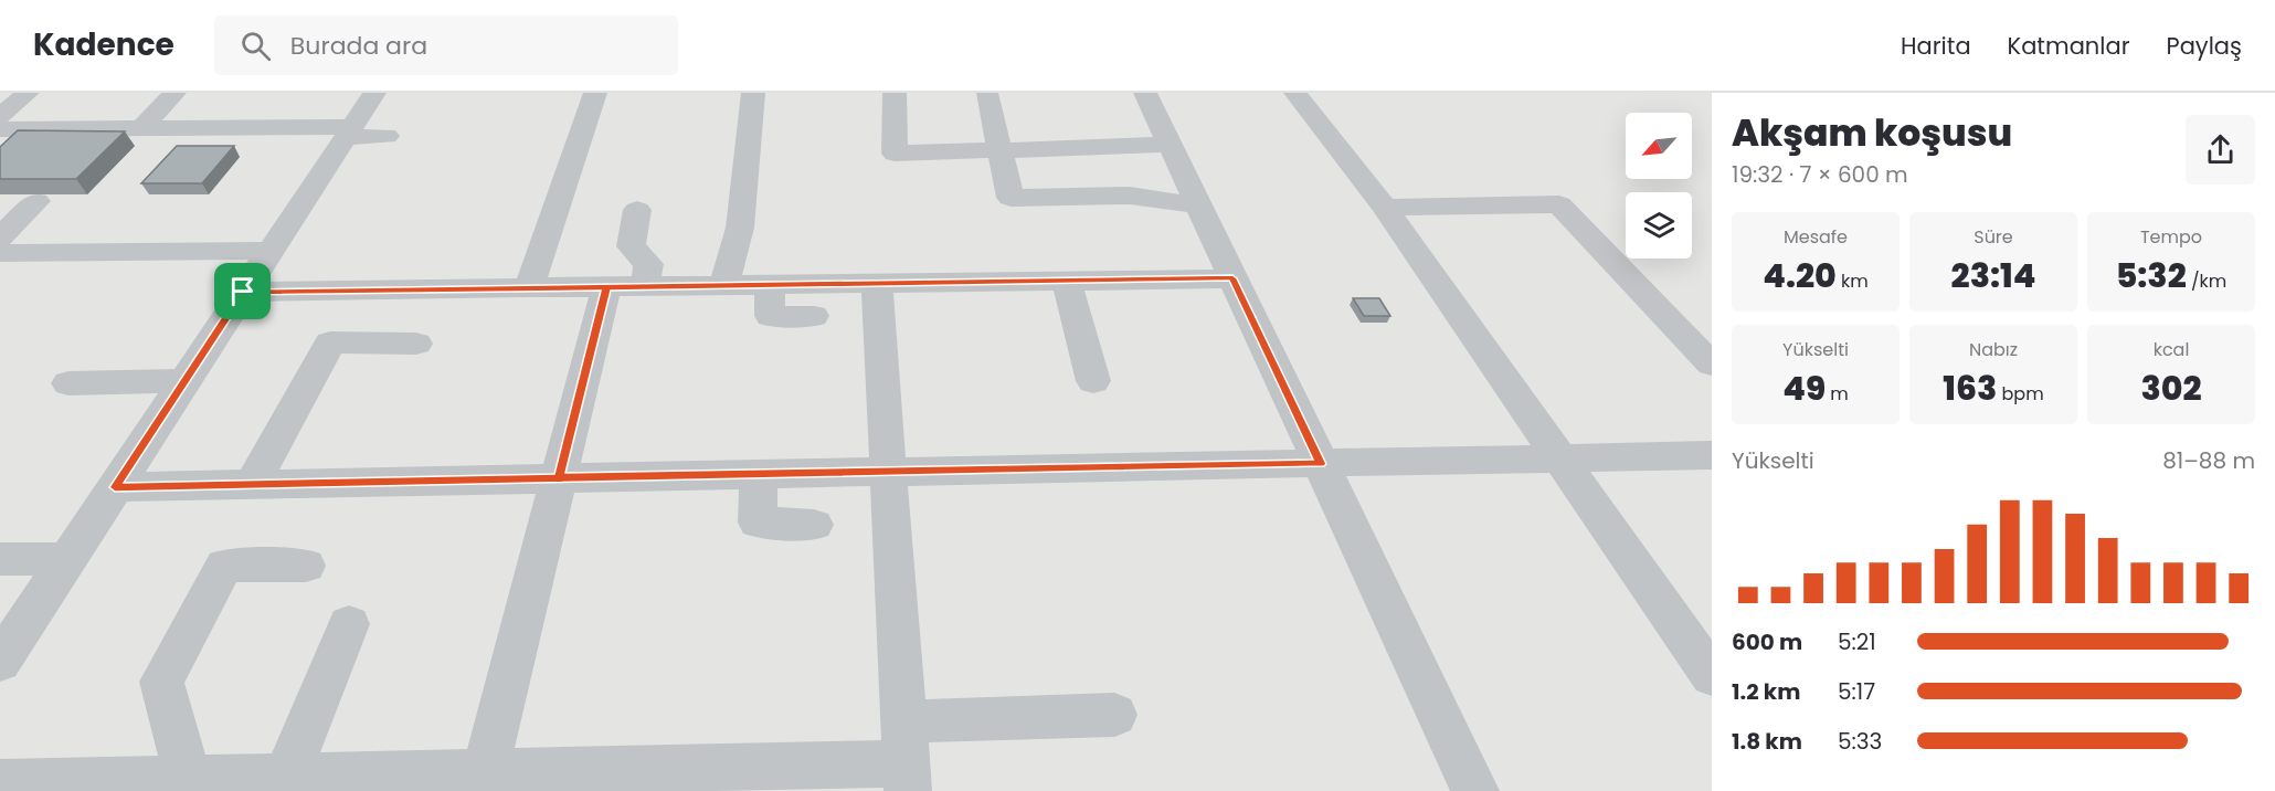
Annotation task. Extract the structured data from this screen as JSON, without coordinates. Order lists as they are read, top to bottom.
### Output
{
  "north": "bottom left",
  "page": {
    "header": "Kadence",
    "search": "Burada ara",
    "nav": ["Harita", "Katmanlar", "Paylaş"],
    "heading": ["Akşam koşusu", "19:32 · 7 × 600 m"],
    "stats": [
      ["Mesafe", "4.20 km"],
      ["Süre", "23:14"],
      ["Tempo", "5:32 /km"],
      ["Yükselti", "49 m"],
      ["Nabız", "163 bpm"],
      ["kcal", "302"]
    ],
    "chart": ["Yükselti", "81–88 m"],
    "list": [
      {
        "name": "600 m",
        "note": "5:21"
      },
      {
        "name": "1.2 km",
        "note": "5:17"
      },
      {
        "name": "1.8 km",
        "note": "5:33"
      }
    ]
  }
}
